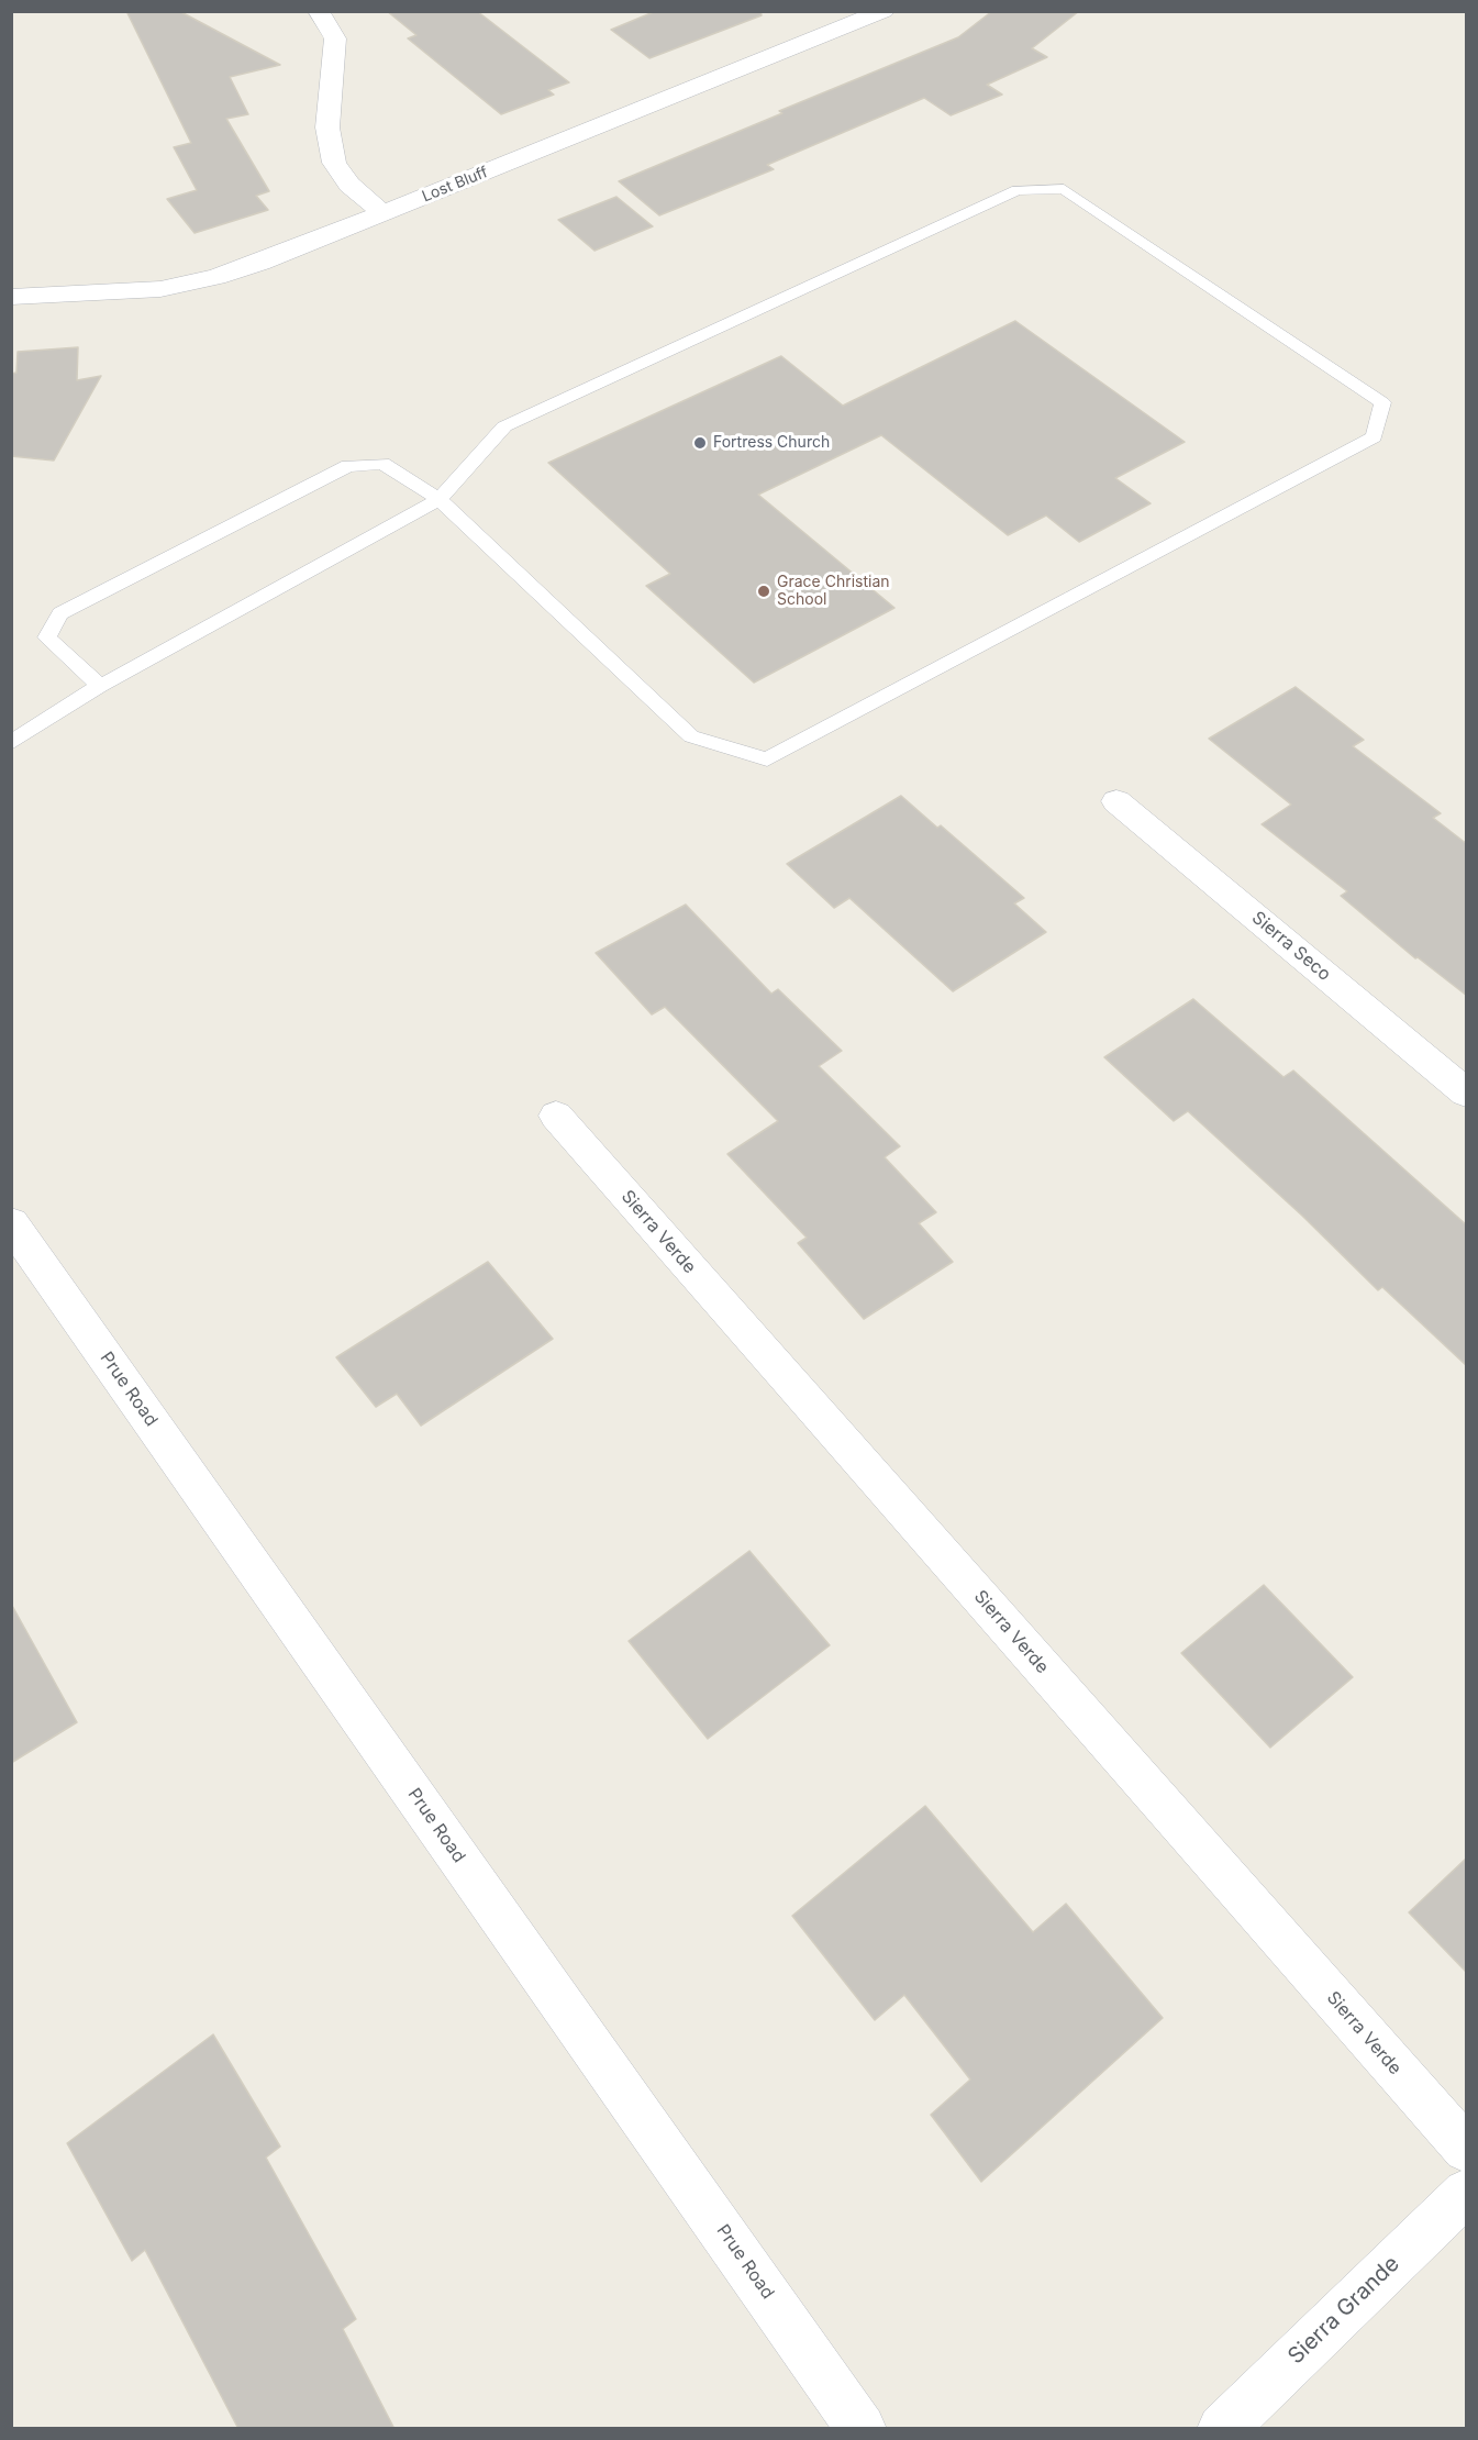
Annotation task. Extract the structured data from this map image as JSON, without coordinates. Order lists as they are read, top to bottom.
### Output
{
  "streets": {
    "street": [
      "Lost Bluff",
      "Sierra Seco",
      "Sierra Verde",
      "Prue Road",
      "Sierra Grande"
    ]
  },
  "places": ["Fortress Church", "Grace Christian School"]
}
